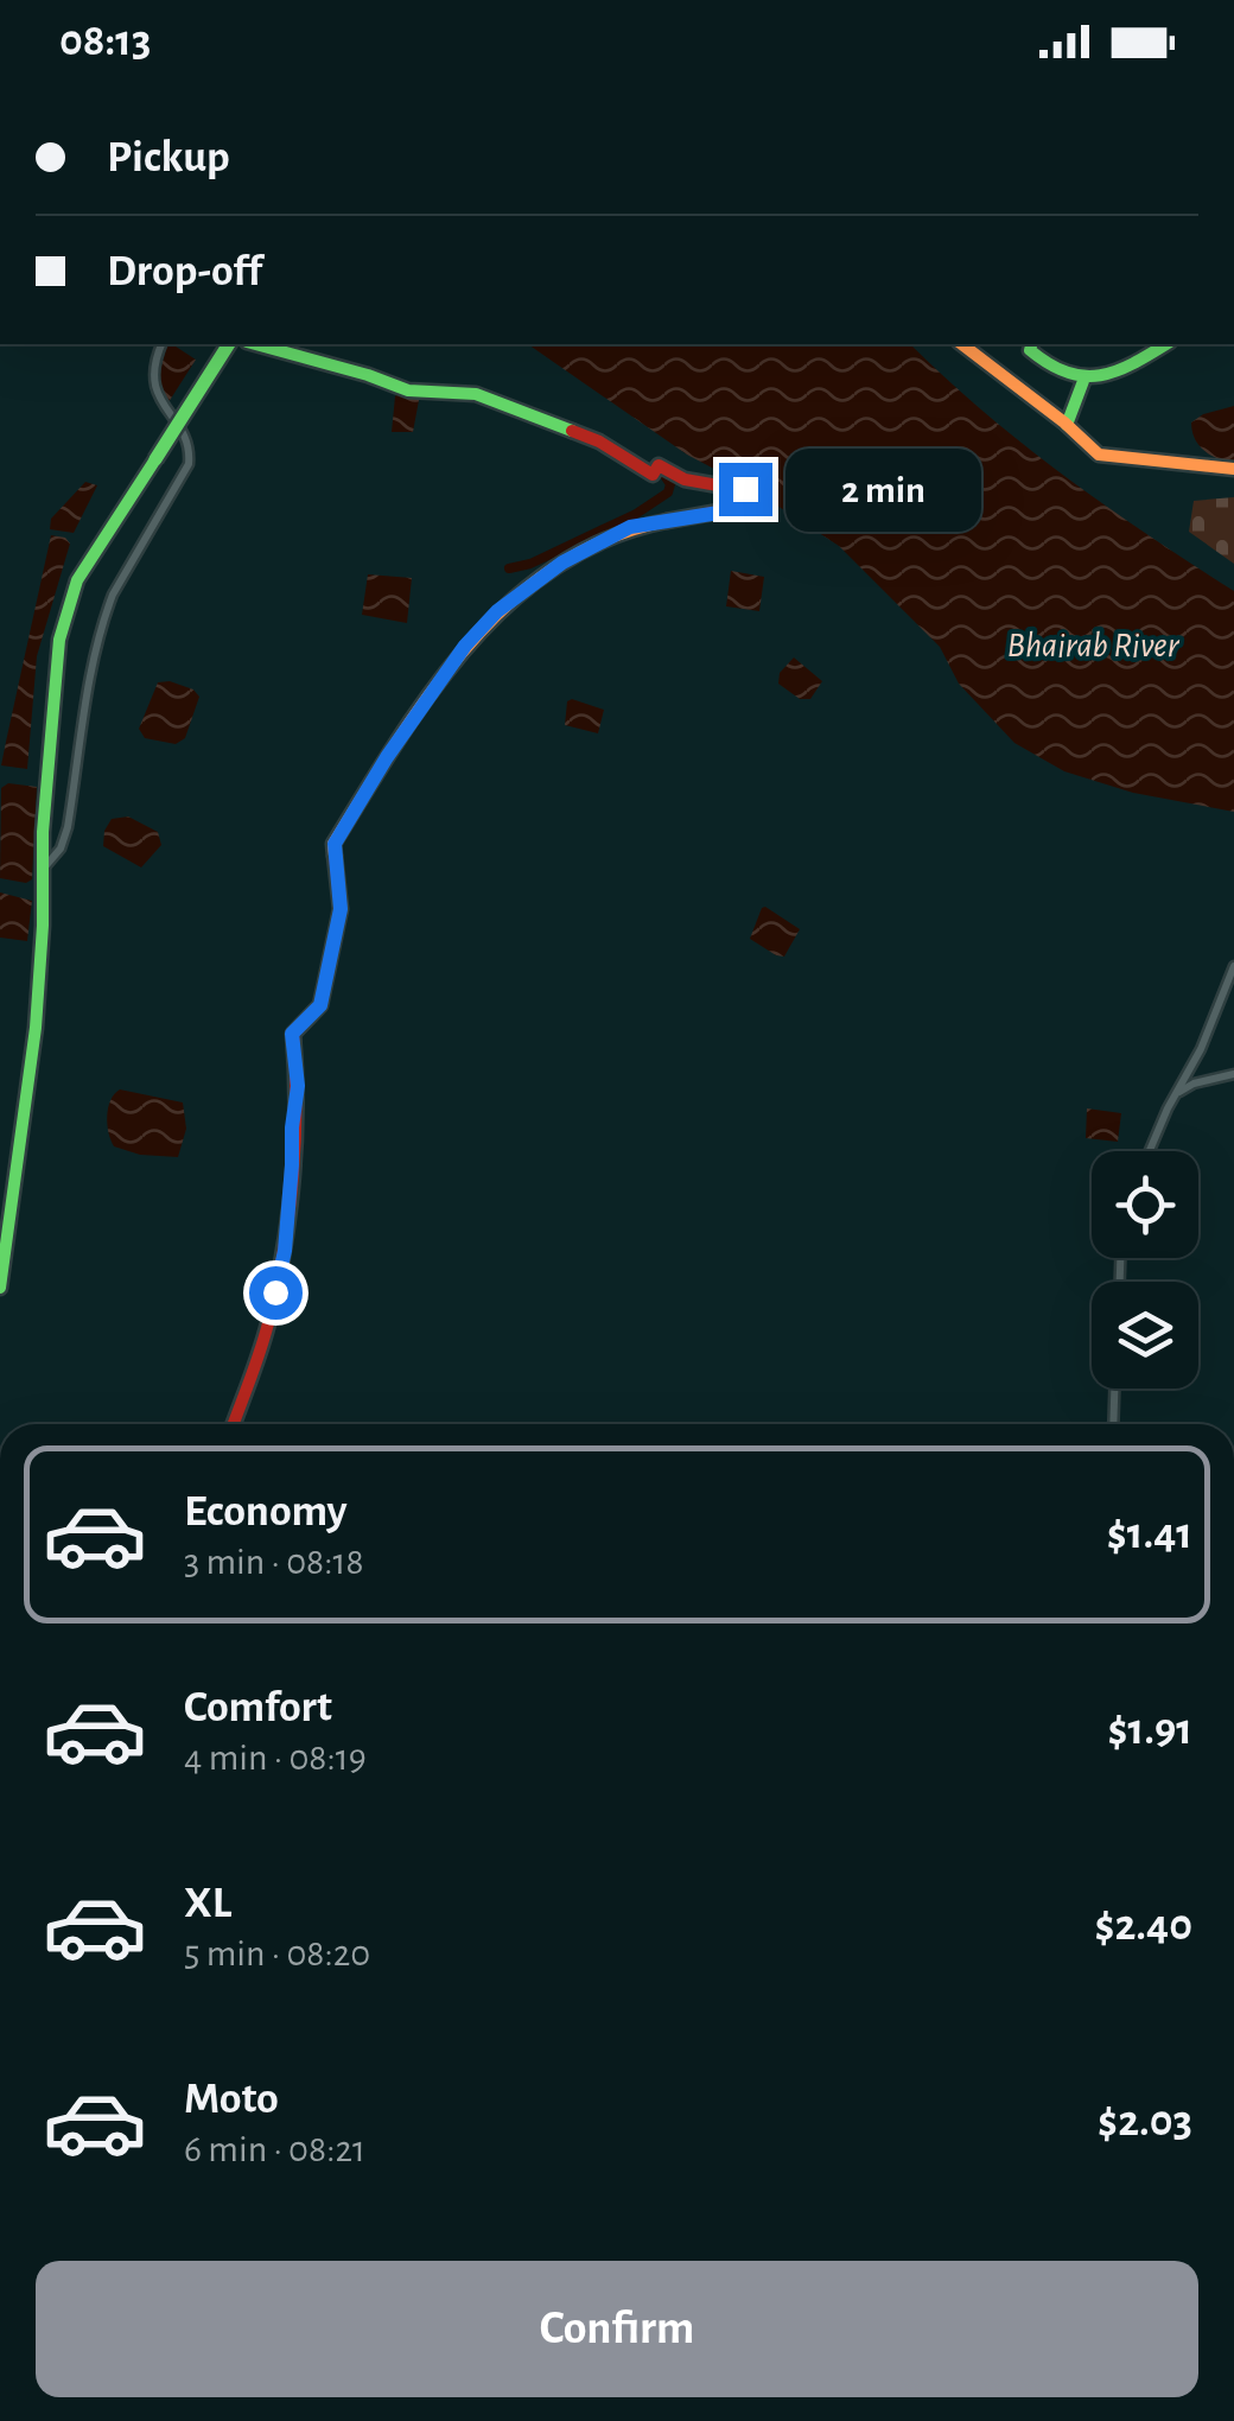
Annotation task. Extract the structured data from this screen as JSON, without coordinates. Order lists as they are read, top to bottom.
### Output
{
  "water": ["Bhairab River"],
  "page": {
    "status": "08:13",
    "banner": ["Pickup", "Drop-off"],
    "bubble": "2 min",
    "list": [
      {
        "name": "Economy",
        "note": "3 min · 08:18",
        "value": "$1.41"
      },
      {
        "name": "Comfort",
        "note": "4 min · 08:19",
        "value": "$1.91"
      },
      {
        "name": "XL",
        "note": "5 min · 08:20",
        "value": "$2.40"
      },
      {
        "name": "Moto",
        "note": "6 min · 08:21",
        "value": "$2.03"
      }
    ],
    "buttons": "Confirm"
  }
}
